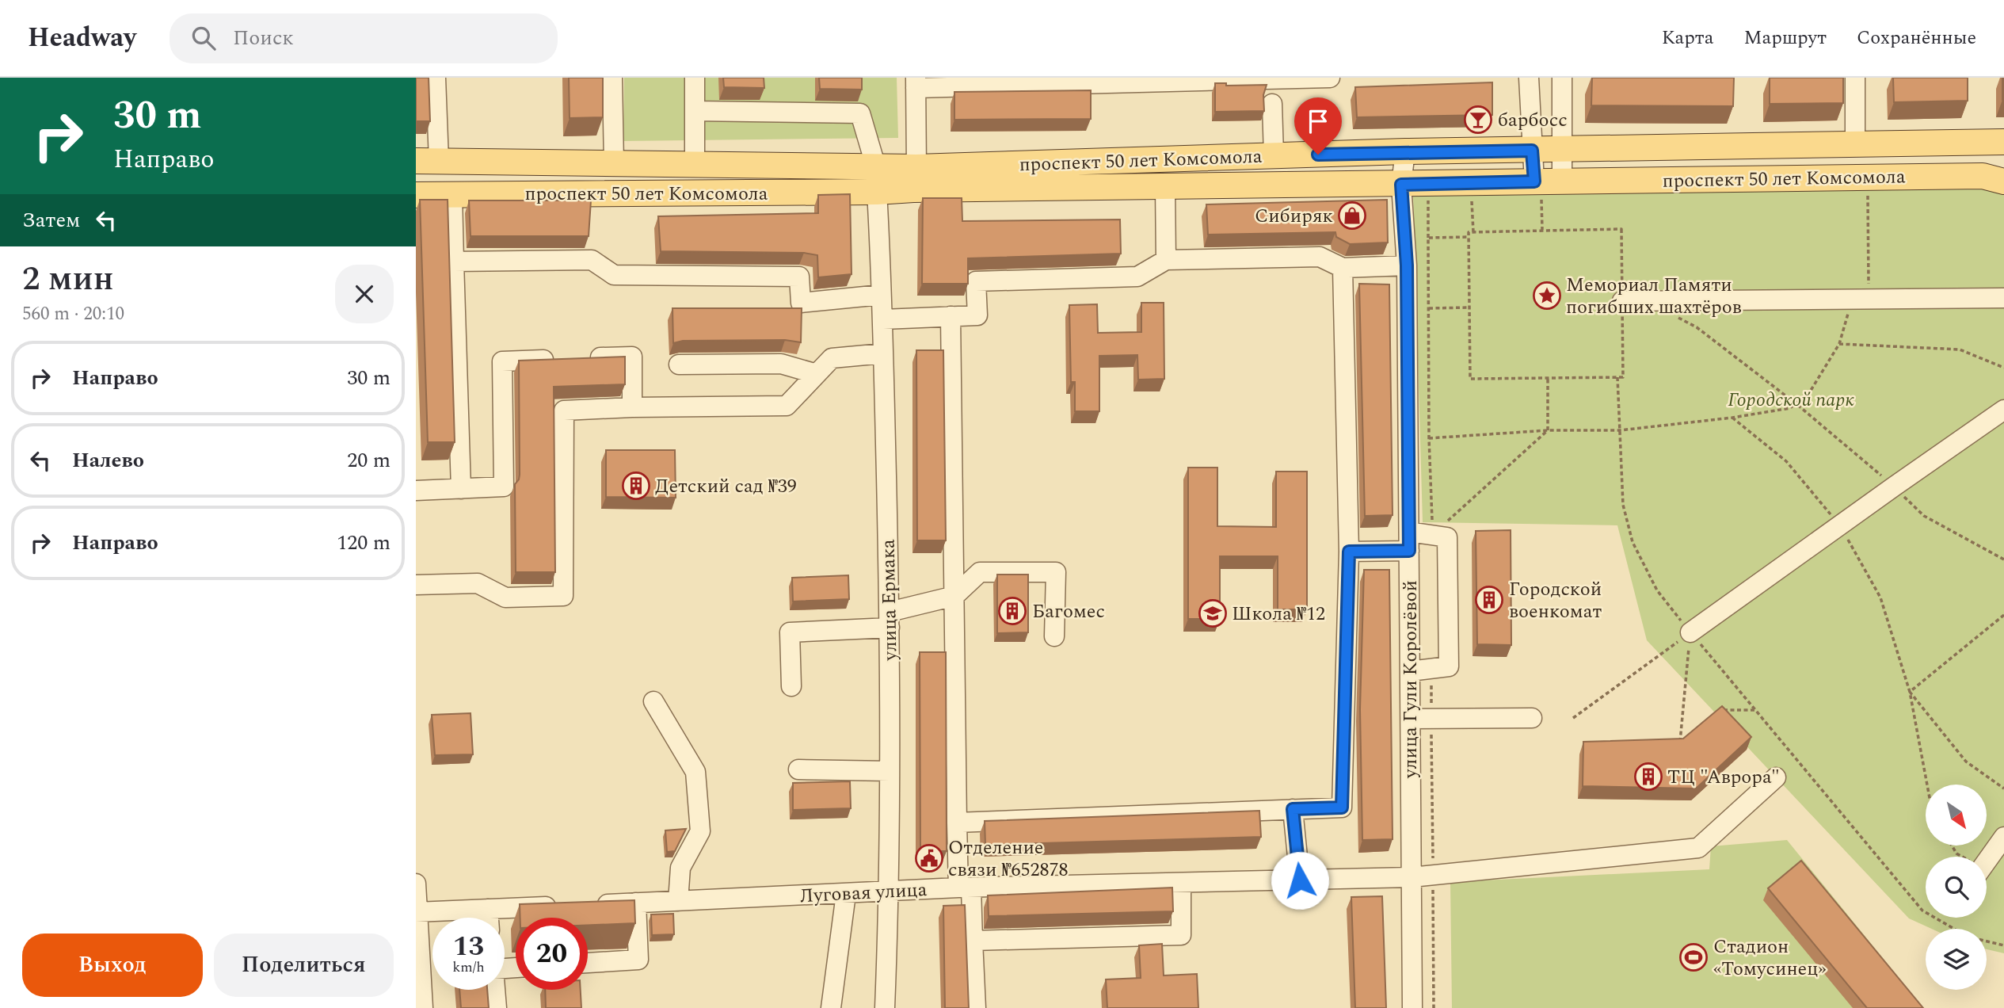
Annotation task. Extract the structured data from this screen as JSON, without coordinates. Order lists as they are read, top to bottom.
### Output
{
  "streets": {
    "main road": ["проспект 50 лет Комсомола"],
    "street": ["улица Ермака", "улица Гули Королёвой", "Луговая улица"]
  },
  "crossings": [
    ["проспект 50 лет Комсомола", "улица Ермака"],
    ["проспект 50 лет Комсомола", "улица Гули Королёвой"],
    ["улица Ермака", "Луговая улица"],
    ["улица Гули Королёвой", "Луговая улица"]
  ],
  "parks": ["Городской парк"],
  "places": {
    "bar": ["барбосс"],
    "shop": ["Сибиряк"],
    "place": ["Мемориал Памяти погибших шахтёров"],
    "building": [
      "Детский сад №39",
      "Городской военкомат",
      "Багомес",
      "ТЦ \"Аврора\""
    ],
    "school or university": ["Школа №12"],
    "public building": ["Отделение связи №652878"],
    "sports": ["Стадион «Томусинец»"]
  },
  "north": "bottom right",
  "page": {
    "header": "Headway",
    "search": "Поиск",
    "nav": ["Карта", "Маршрут", "Сохранённые"],
    "turn": ["30 m", "Направо"],
    "then": "Затем",
    "heading": ["2 мин", "560 m · 20:10"],
    "list": [
      {
        "name": "Направо",
        "value": "30 m"
      },
      {
        "name": "Налево",
        "value": "20 m"
      },
      {
        "name": "Направо",
        "value": "120 m"
      }
    ],
    "speed": "13 km/h",
    "limit": "20",
    "buttons": ["Выход", "Поделиться"]
  }
}
